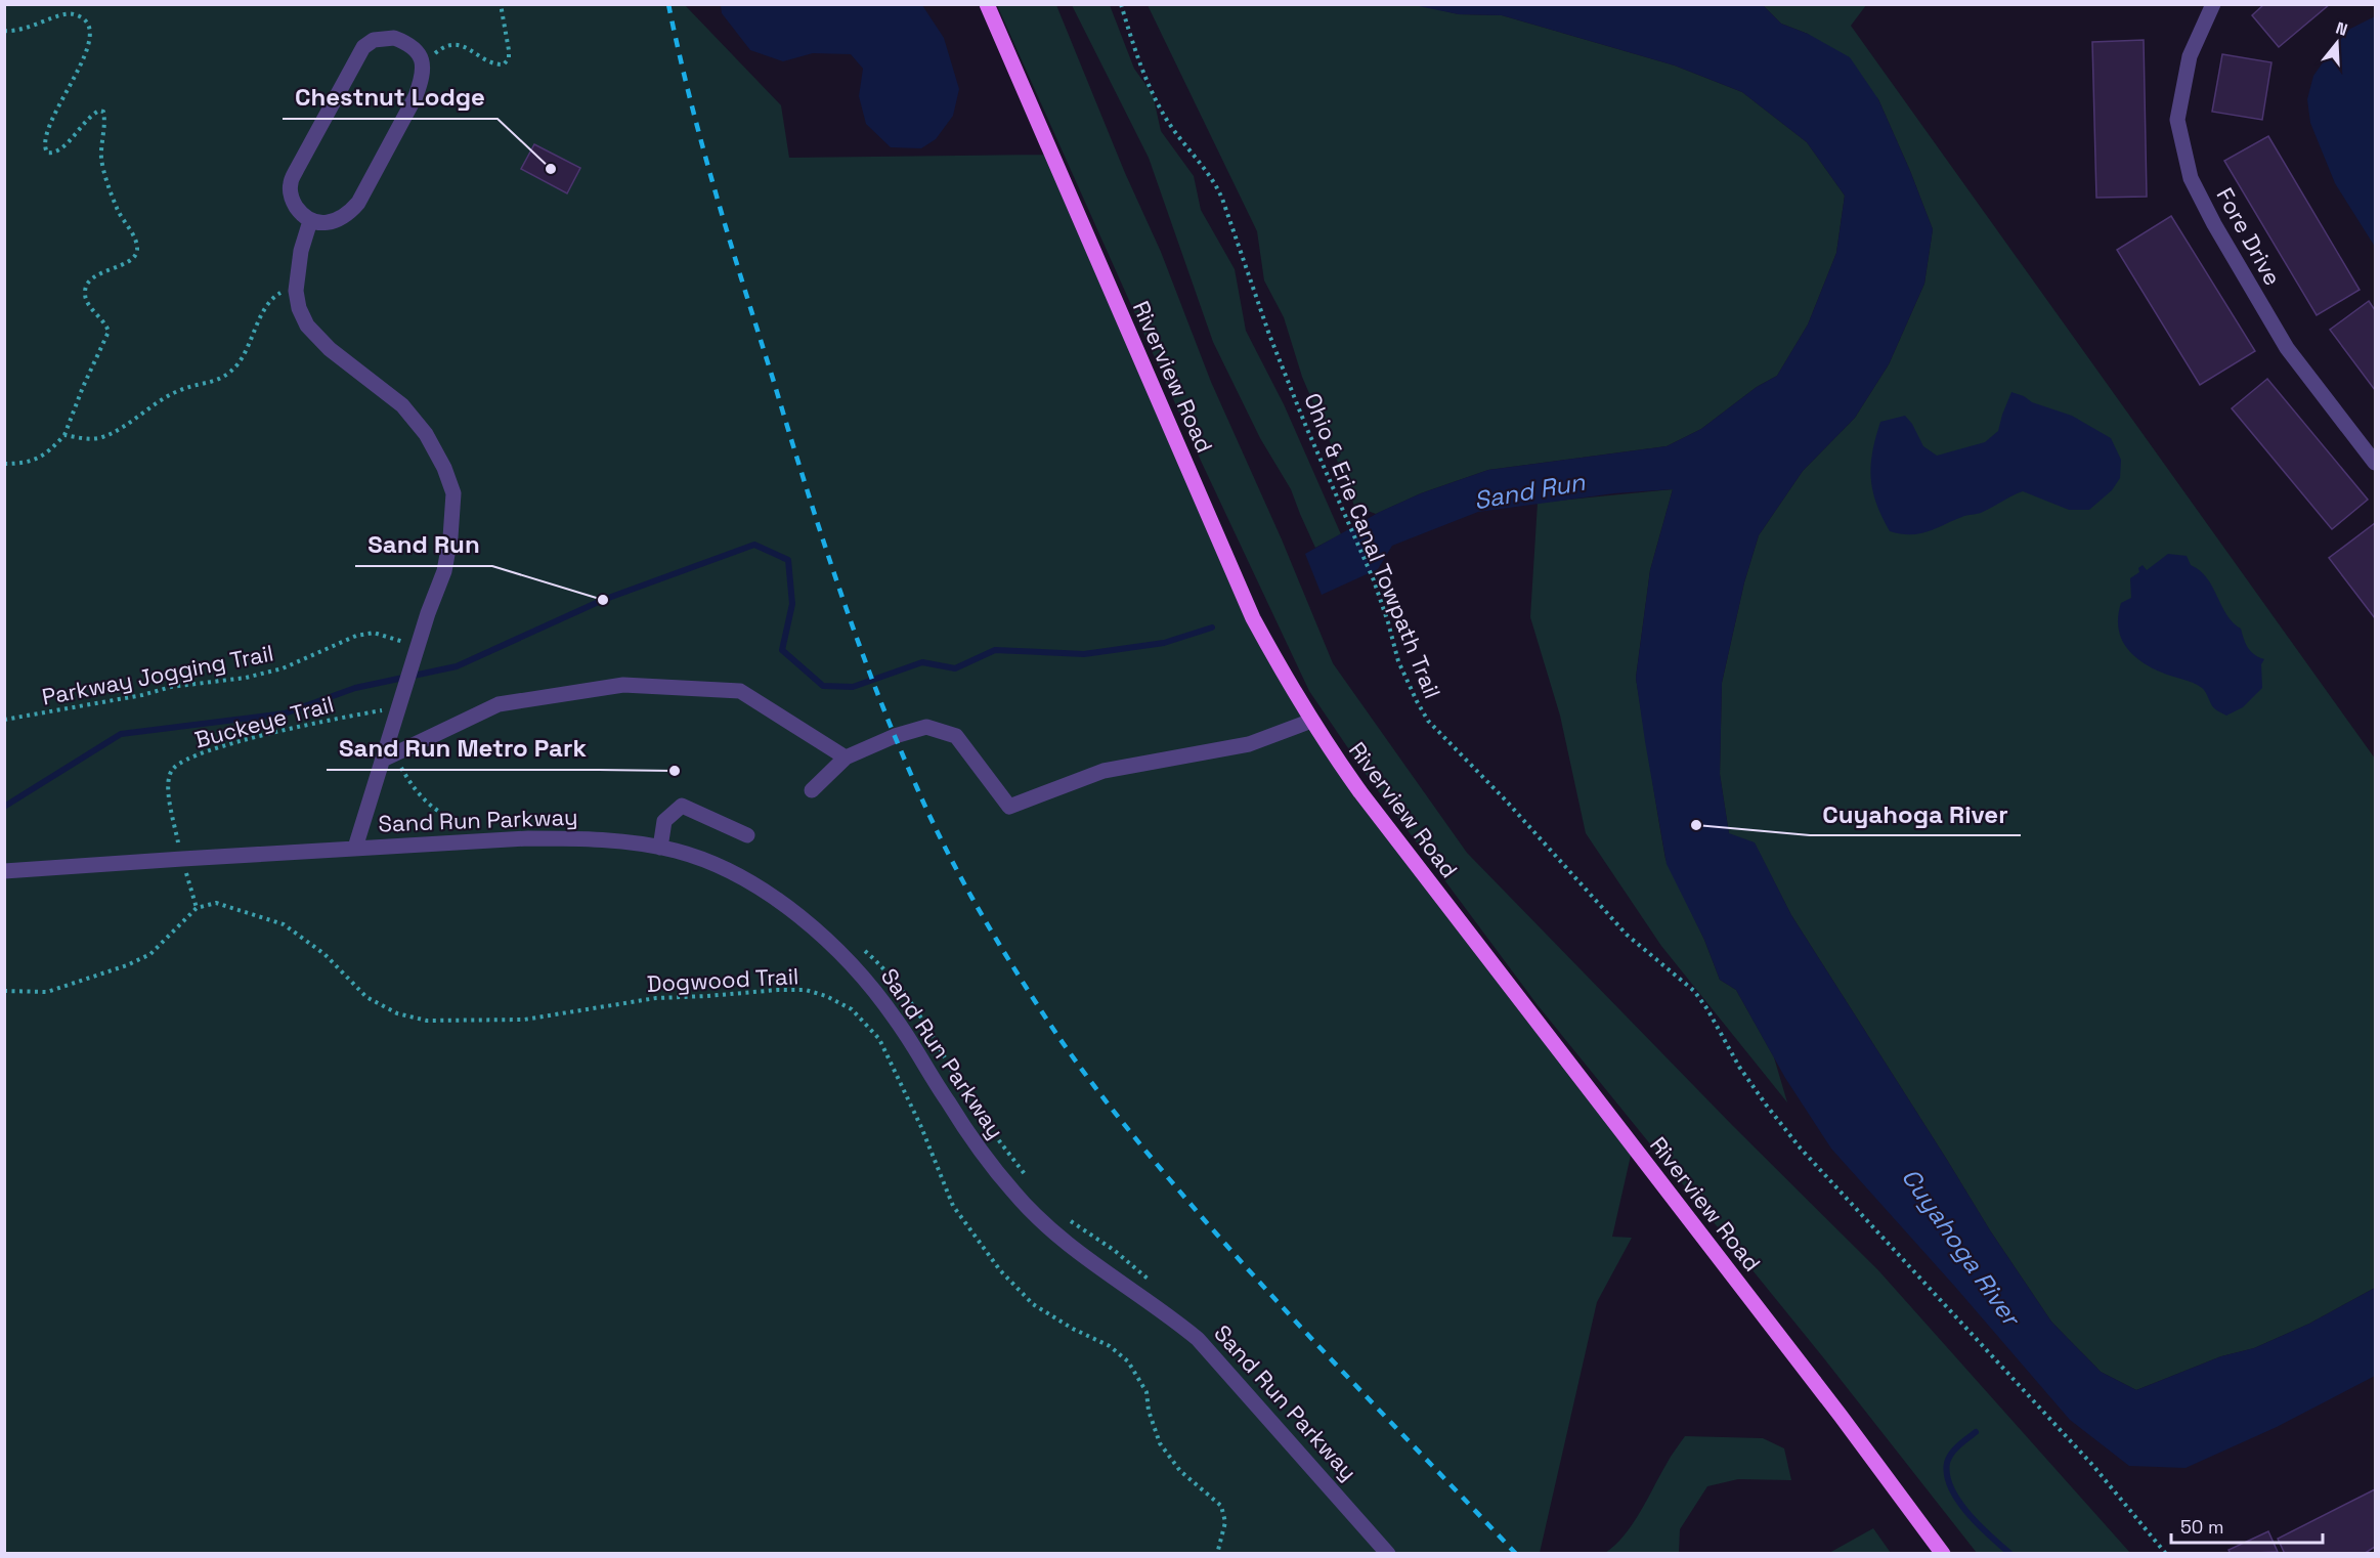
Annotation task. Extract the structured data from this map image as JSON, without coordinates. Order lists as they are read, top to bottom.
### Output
{
  "streets": {
    "main road": ["Riverview Road"],
    "street": ["Fore Drive", "Sand Run Parkway"],
    "path": [
      "Ohio & Erie Canal Towpath Trail",
      "Parkway Jogging Trail",
      "Buckeye Trail",
      "Dogwood Trail"
    ]
  },
  "crossings": [
    ["Buckeye Trail", "Sand Run Parkway"],
    ["Buckeye Trail", "Dogwood Trail"]
  ],
  "water": ["Sand Run", "Cuyahoga River"],
  "places": [
    "Chestnut Lodge",
    "Sand Run",
    "Sand Run Metro Park",
    "Cuyahoga River"
  ],
  "scale_bar": "50 m",
  "north": "top"
}
